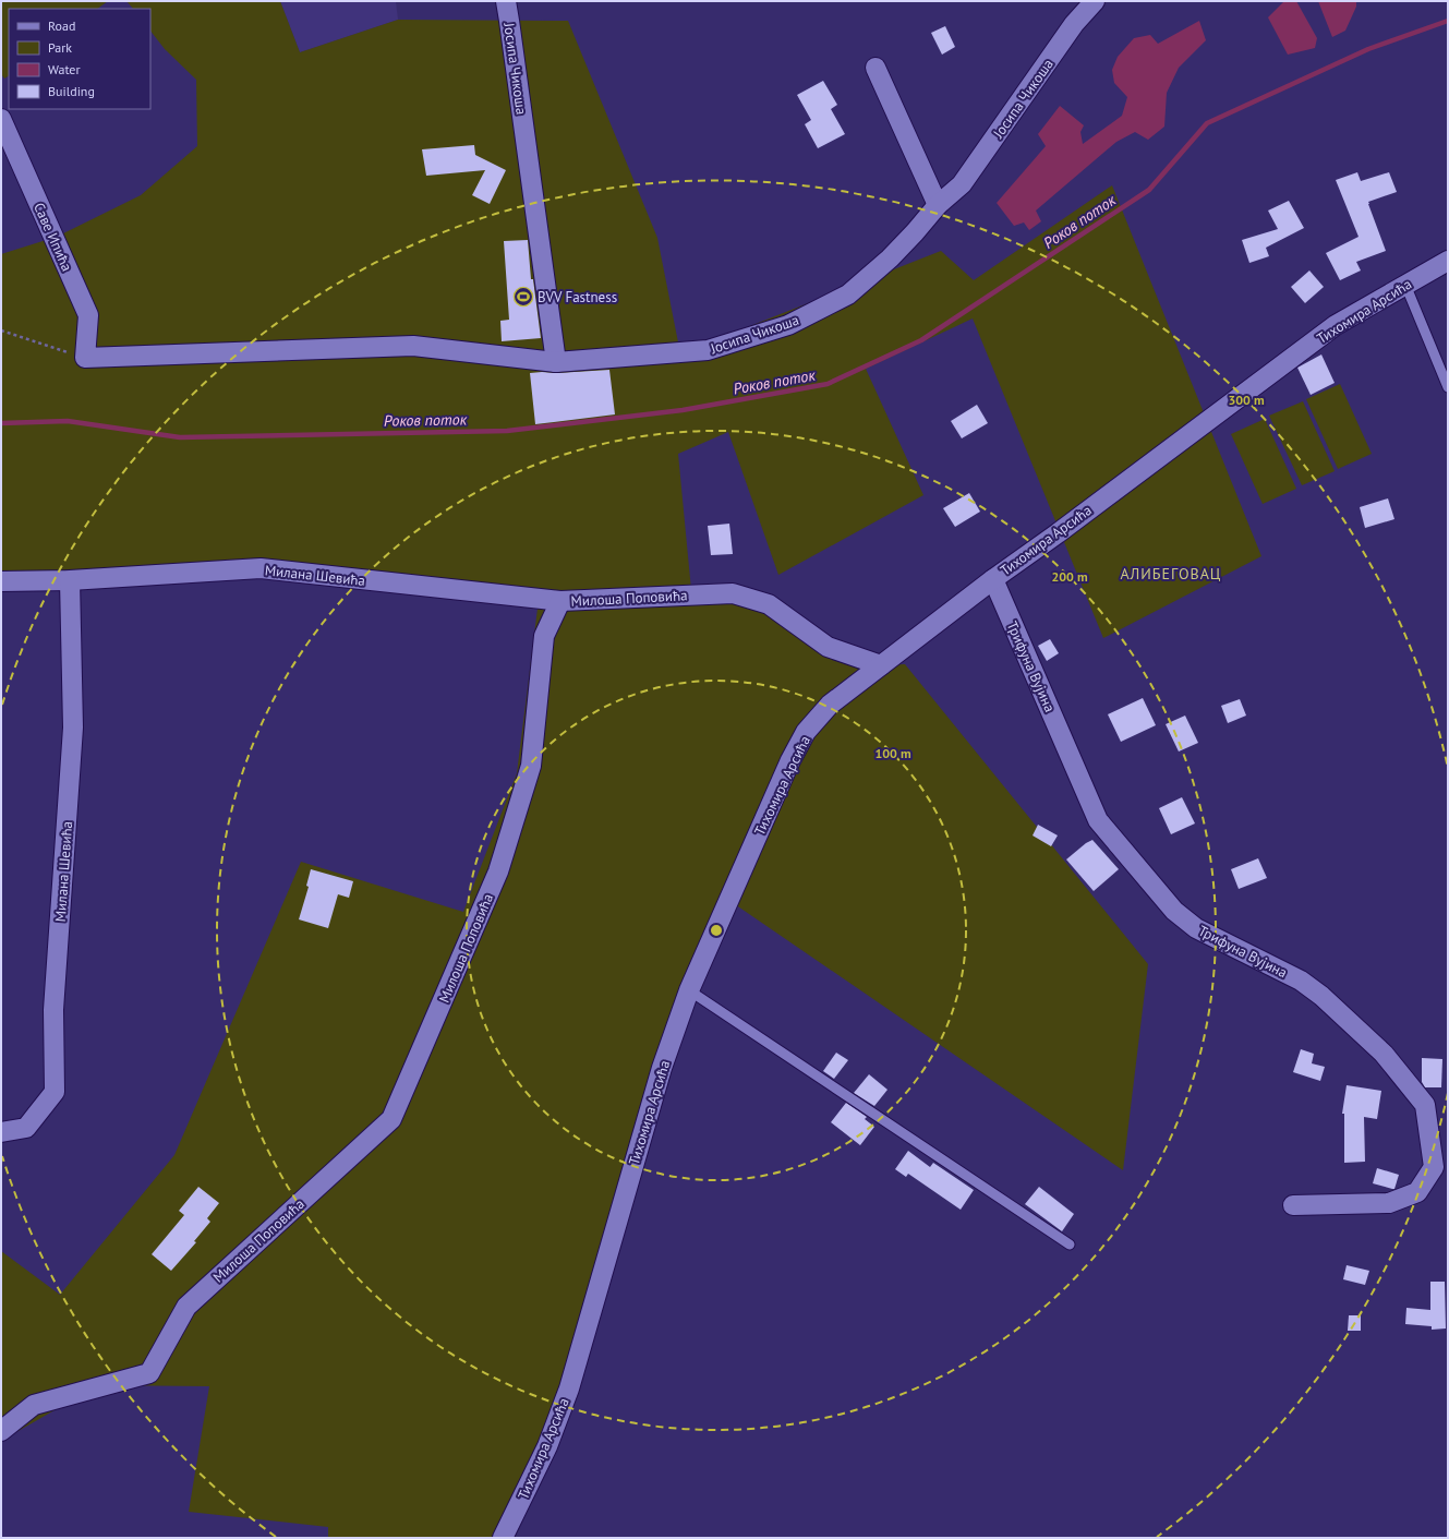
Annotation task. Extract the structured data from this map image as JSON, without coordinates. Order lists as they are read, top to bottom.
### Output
{
  "streets": {
    "street": [
      "Јосипа Чикоша",
      "Саве Ипића",
      "Тихомира Арсића",
      "Милана Шевића",
      "Милоша Поповића",
      "Трифуна Вујина"
    ]
  },
  "crossings": [
    ["Тихомира Арсића", "Милоша Поповића"],
    ["Тихомира Арсића", "Трифуна Вујина"],
    ["Милана Шевића", "Милоша Поповића"]
  ],
  "districts": ["АЛИБЕГОВАЦ"],
  "water": ["Роков поток"],
  "places": {
    "sports": ["BVV Fastness"]
  },
  "legend": [
    "Road",
    "Park",
    "Water",
    "Building"
  ],
  "rings": ["300 m", "200 m", "100 m"]
}
